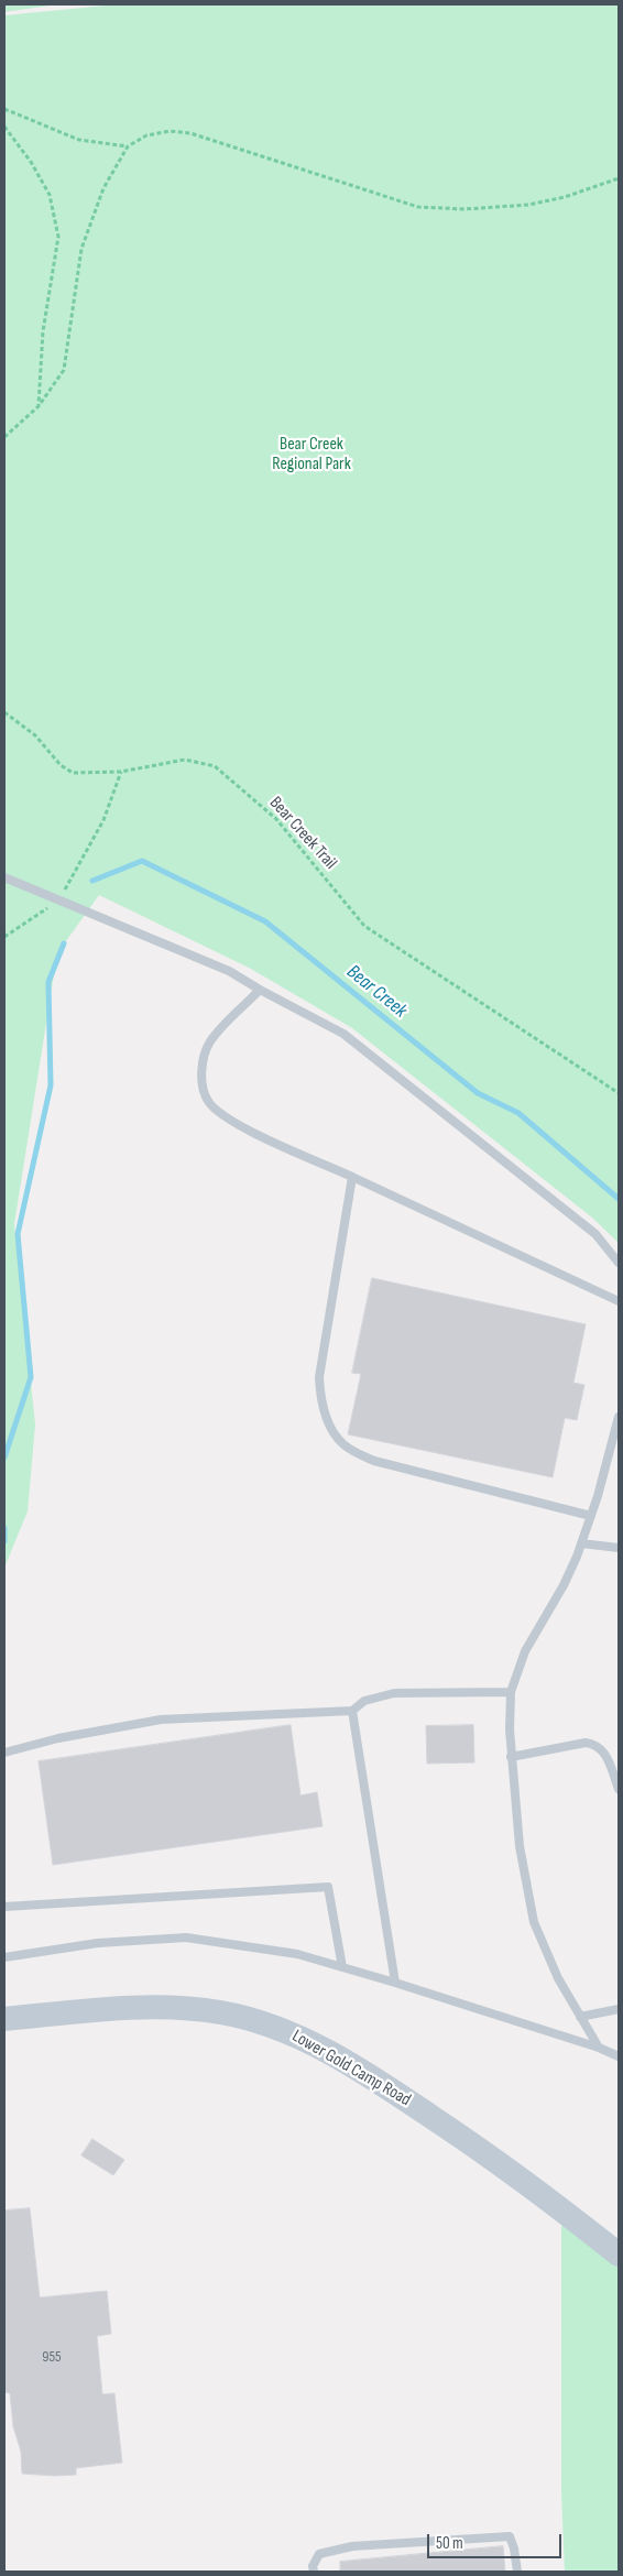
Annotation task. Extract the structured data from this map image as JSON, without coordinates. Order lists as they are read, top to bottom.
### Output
{
  "streets": {
    "street": ["Lower Gold Camp Road"],
    "path": ["Bear Creek Trail"]
  },
  "water": ["Bear Creek"],
  "parks": ["Bear Creek Regional Park"],
  "house_numbers": ["955"],
  "scale_bar": "50 m"
}
